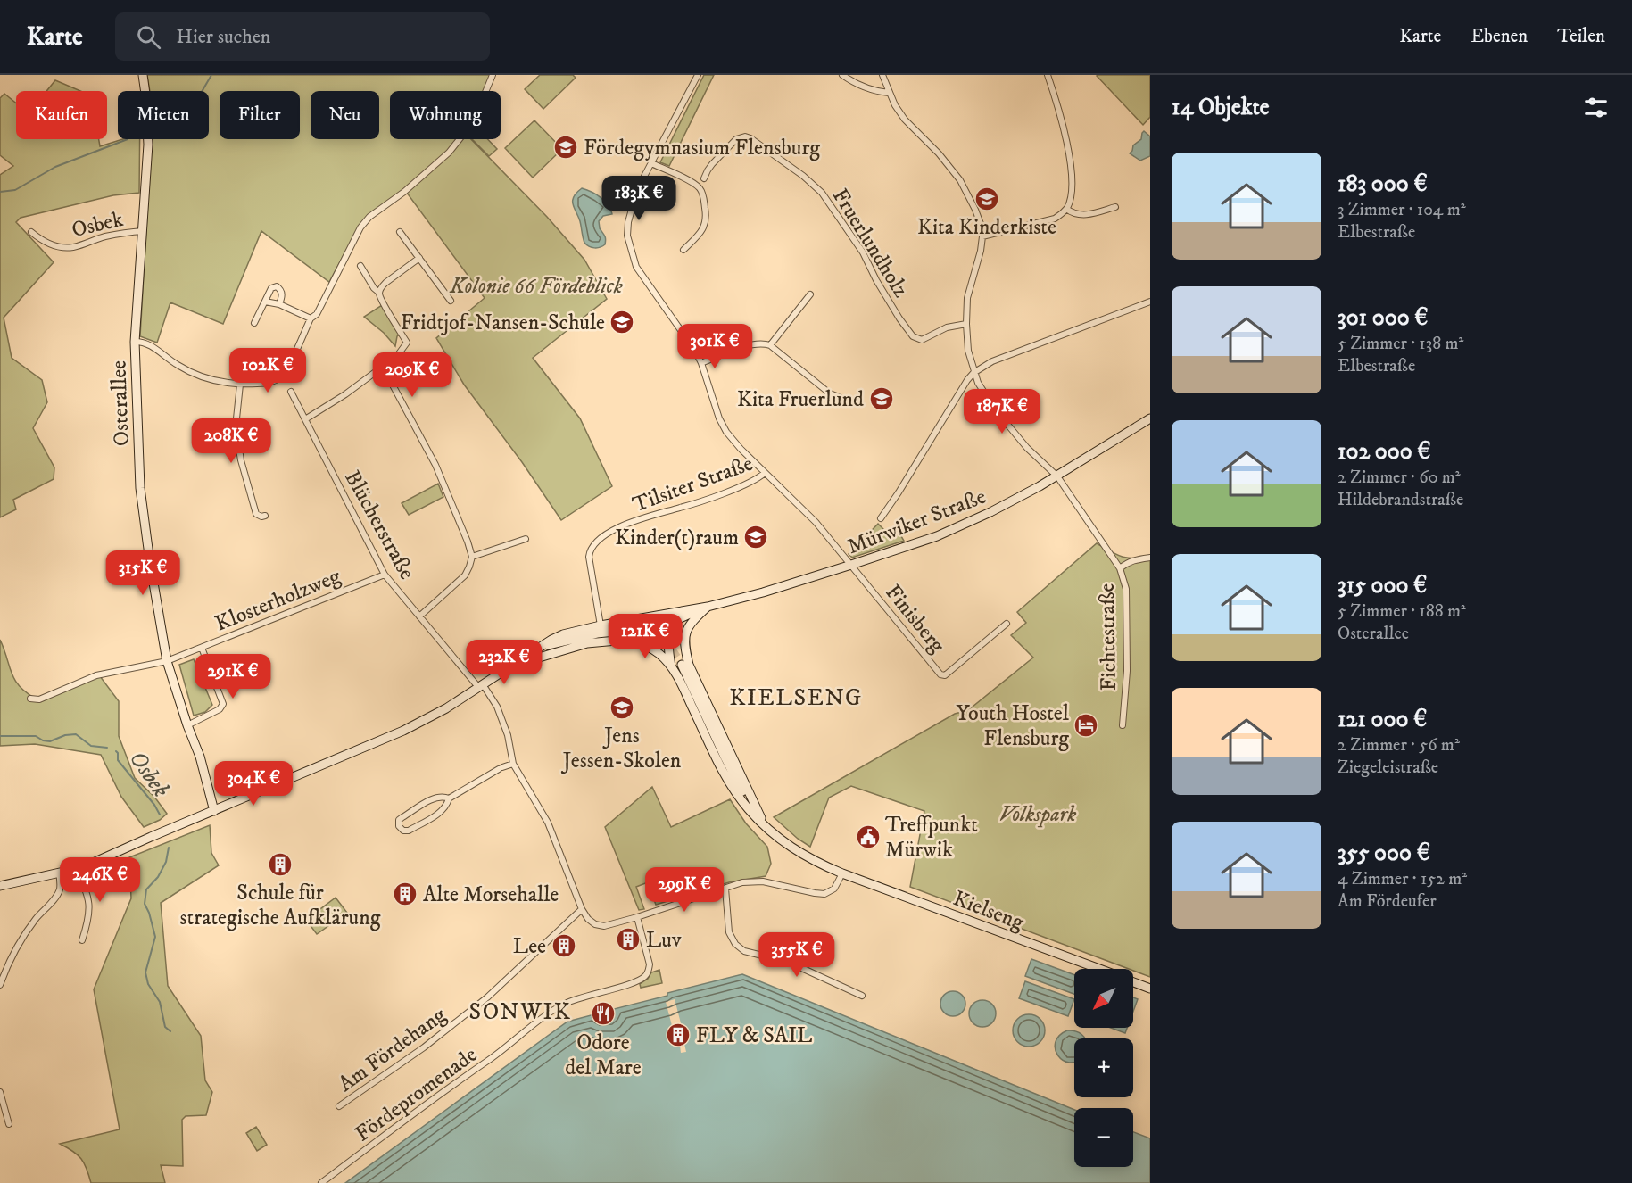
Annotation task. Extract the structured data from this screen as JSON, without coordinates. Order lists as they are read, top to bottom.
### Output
{
  "streets": {
    "street": [
      "Osbek",
      "Fruerlundholz",
      "Osterallee",
      "Tilsiter Straße",
      "Mürwiker Straße",
      "Blücherstraße",
      "Klosterholzweg",
      "Finisberg",
      "Fichtestraße",
      "Kielseng",
      "Am Fördehang",
      "Fördepromenade"
    ]
  },
  "crossings": [
    ["Osbek", "Osterallee"],
    ["Fruerlundholz", "Fichtestraße"],
    ["Osterallee", "Mürwiker Straße"],
    ["Osterallee", "Klosterholzweg"],
    ["Tilsiter Straße", "Mürwiker Straße"],
    ["Tilsiter Straße", "Finisberg"],
    ["Mürwiker Straße", "Blücherstraße"],
    ["Mürwiker Straße", "Finisberg"],
    ["Mürwiker Straße", "Fichtestraße"],
    ["Blücherstraße", "Klosterholzweg"],
    ["Blücherstraße", "Am Fördehang"]
  ],
  "districts": ["KIELSENG", "SONWIK"],
  "water": ["Osbek"],
  "parks": ["Kolonie 66 Fördeblick", "Volkspark"],
  "places": {
    "school or university": [
      "Fördegymnasium Flensburg",
      "Kita Kinderkiste",
      "Fridtjof-Nansen-Schule",
      "Kita Fruerlund",
      "Kinder(t)raum",
      "Jens Jessen-Skolen"
    ],
    "hotel": ["Youth Hostel Flensburg"],
    "public building": ["Treffpunkt Mürwik"],
    "building": [
      "Schule für strategische Aufklärung",
      "Alte Morsehalle",
      "Luv",
      "Lee",
      "FLY & SAIL"
    ],
    "restaurant": ["Odore del Mare"]
  },
  "north": "bottom left",
  "page": {
    "header": "Karte",
    "search": "Hier suchen",
    "nav": ["Karte", "Ebenen", "Teilen"],
    "heading": "14 Objekte",
    "chip": [
      "Kaufen",
      "Mieten",
      "Filter",
      "Neu",
      "Wohnung"
    ],
    "list": [
      {
        "name": "183 000 €",
        "note": "3 Zimmer · 104 m² · Elbestraße"
      },
      {
        "name": "301 000 €",
        "note": "5 Zimmer · 138 m² · Elbestraße"
      },
      {
        "name": "102 000 €",
        "note": "2 Zimmer · 60 m² · Hildebrandstraße"
      },
      {
        "name": "315 000 €",
        "note": "5 Zimmer · 188 m² · Osterallee"
      },
      {
        "name": "121 000 €",
        "note": "2 Zimmer · 56 m² · Ziegeleistraße"
      },
      {
        "name": "355 000 €",
        "note": "4 Zimmer · 152 m² · Am Fördeufer"
      }
    ],
    "price": [
      "183K €",
      "301K €",
      "102K €",
      "209K €",
      "187K €",
      "208K €",
      "315K €",
      "121K €",
      "232K €",
      "291K €",
      "304K €",
      "246K €",
      "299K €",
      "355K €"
    ],
    "map_buttons": ["+", "−"]
  }
}
